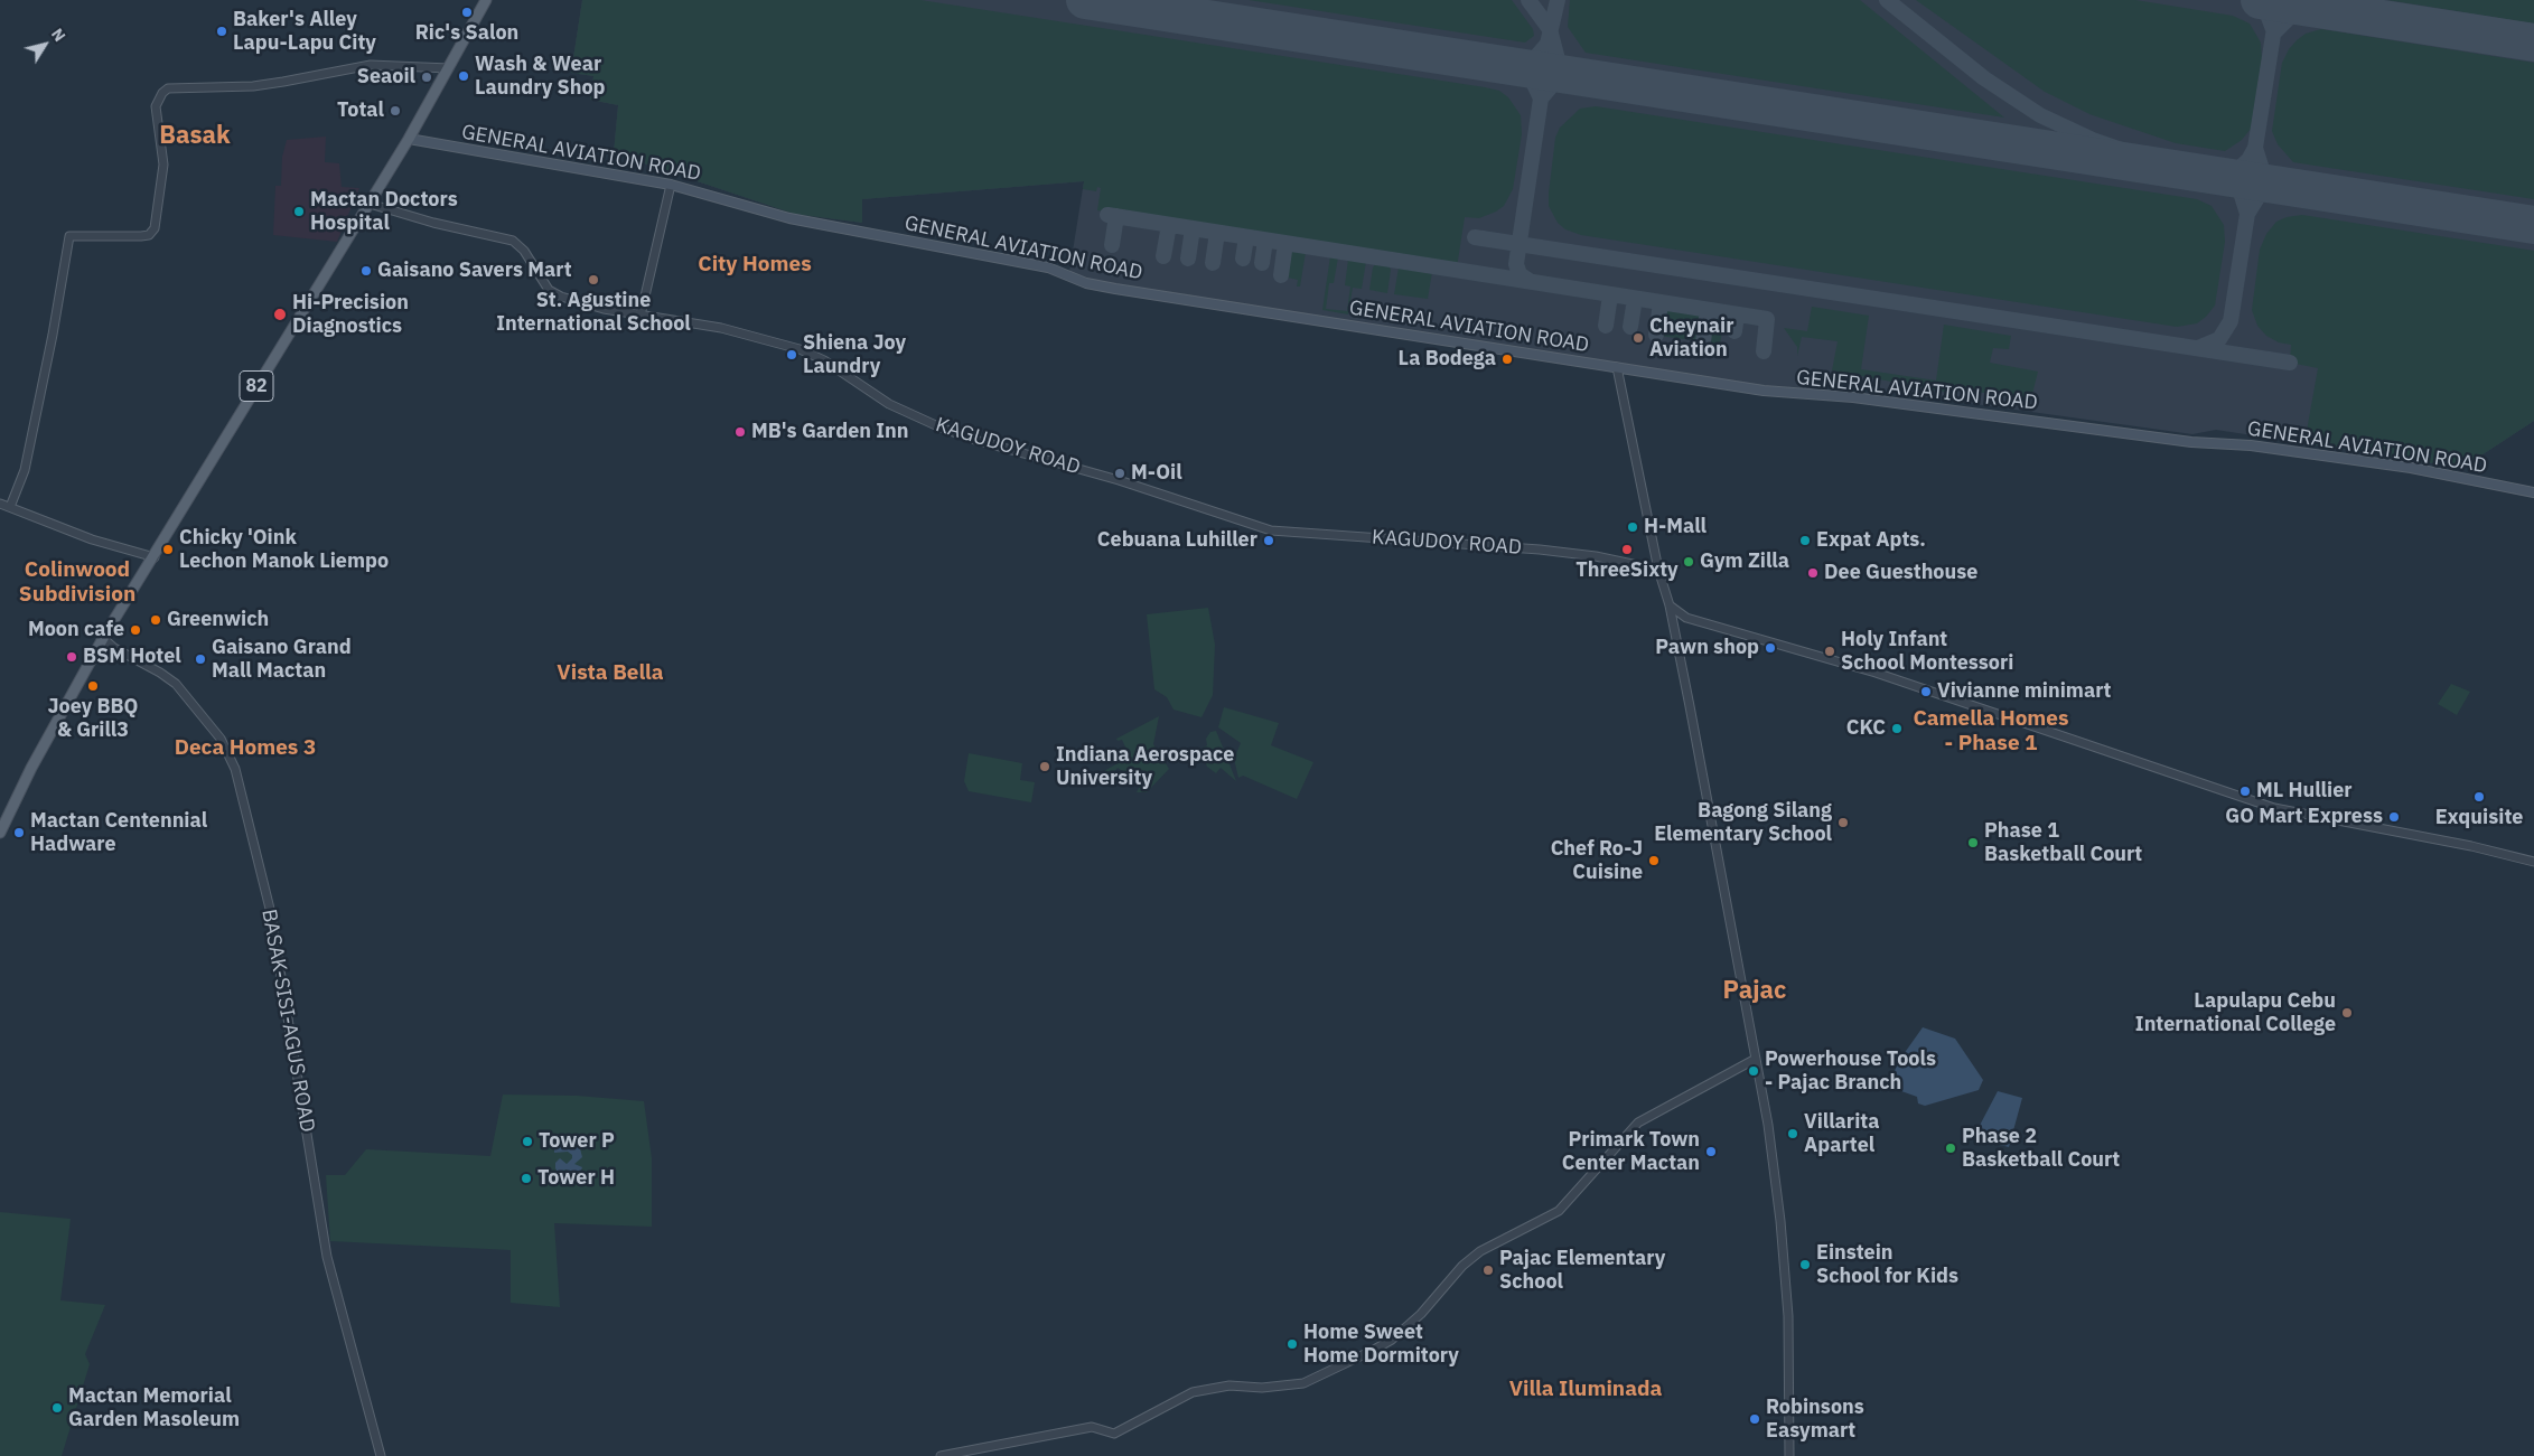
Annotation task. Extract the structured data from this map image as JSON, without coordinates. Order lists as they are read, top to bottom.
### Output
{
  "streets": {
    "main road": ["GENERAL AVIATION ROAD", "82"],
    "street": ["KAGUDOY ROAD", "BASAK-SISI-AGUS ROAD"]
  },
  "crossings": [
    ["GENERAL AVIATION ROAD", "82"],
    ["82", "KAGUDOY ROAD"],
    ["82", "BASAK-SISI-AGUS ROAD"]
  ],
  "districts": [
    "Basak",
    "City Homes",
    "Colinwood Subdivision",
    "Vista Bella",
    "Camella Homes - Phase 1",
    "Deca Homes 3",
    "Pajac",
    "Villa Iluminada"
  ],
  "places": [
    "Ric's Salon",
    "Baker's Alley Lapu-Lapu City",
    "Wash & Wear Laundry Shop",
    "Seaoil",
    "Total",
    "Mactan Doctors Hospital",
    "Gaisano Savers Mart",
    "St. Agustine International School",
    "Hi-Precision Diagnostics",
    "Cheynair Aviation",
    "Shiena Joy Laundry",
    "La Bodega",
    "MB's Garden Inn",
    "M-Oil",
    "H-Mall",
    "Cebuana Luhiller",
    "Expat Apts.",
    "Chicky 'Oink Lechon Manok Liempo",
    "ThreeSixty",
    "Gym Zilla",
    "Dee Guesthouse",
    "Greenwich",
    "Moon cafe",
    "Pawn shop",
    "Holy Infant School Montessori",
    "BSM Hotel",
    "Gaisano Grand Mall Mactan",
    "Joey BBQ & Grill3",
    "Vivianne minimart",
    "CKC",
    "Indiana Aerospace University",
    "ML Hullier",
    "Exquisite",
    "GO Mart Express",
    "Bagong Silang Elementary School",
    "Mactan Centennial Hadware",
    "Phase 1 Basketball Court",
    "Chef Ro-J Cuisine",
    "Lapulapu Cebu International College",
    "Powerhouse Tools - Pajac Branch",
    "Villarita Apartel",
    "Tower P",
    "Phase 2 Basketball Court",
    "Primark Town Center Mactan",
    "Tower H",
    "Einstein School for Kids",
    "Pajac Elementary School",
    "Home Sweet Home Dormitory",
    "Mactan Memorial Garden Masoleum",
    "Robinsons Easymart"
  ],
  "north": "top right"
}
